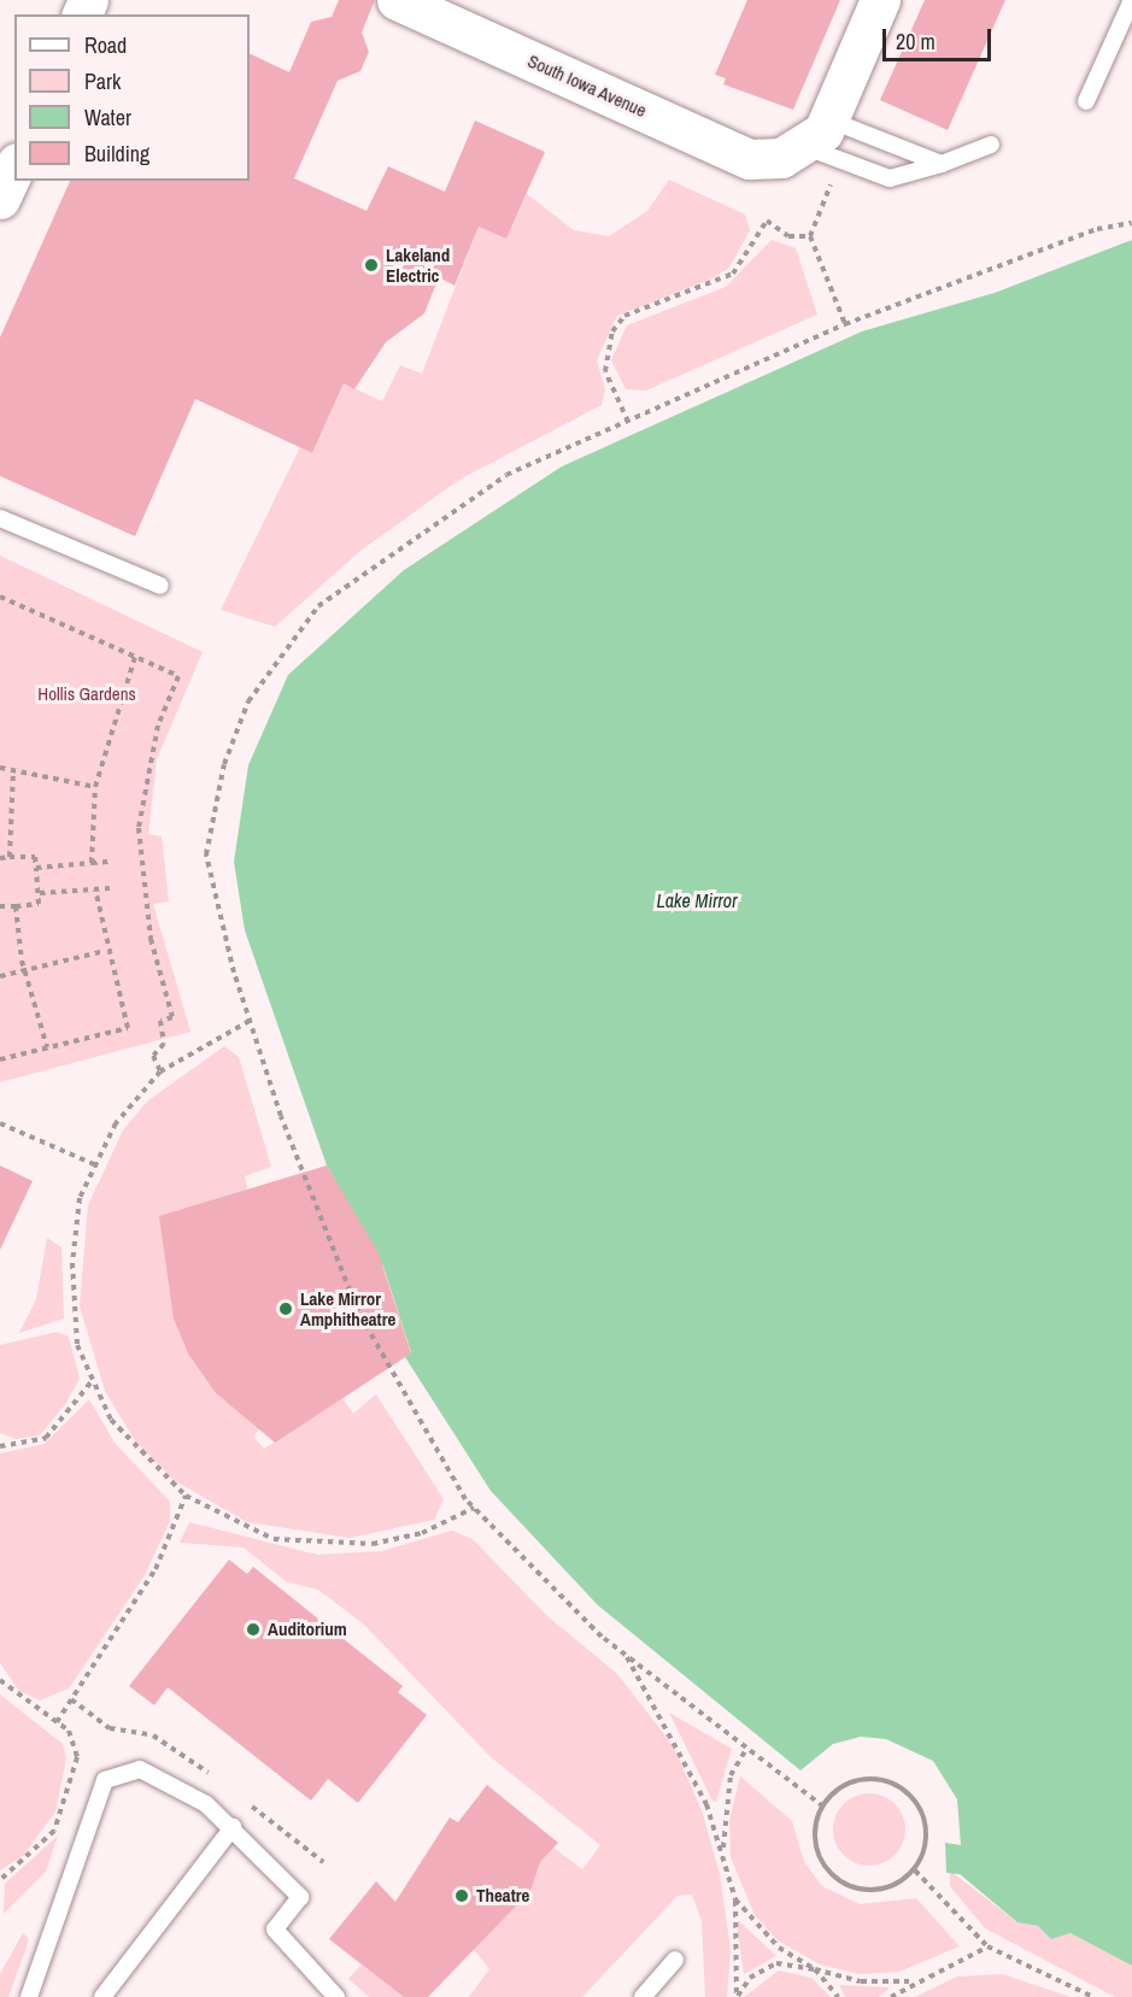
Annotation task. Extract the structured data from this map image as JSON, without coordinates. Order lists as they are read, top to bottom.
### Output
{
  "streets": {
    "street": ["South Iowa Avenue"]
  },
  "water": ["Lake Mirror"],
  "parks": ["Hollis Gardens"],
  "places": [
    "Lakeland Electric",
    "Lake Mirror Amphitheatre",
    "Auditorium",
    "Theatre"
  ],
  "legend": [
    "Road",
    "Park",
    "Water",
    "Building"
  ],
  "scale_bar": "20 m"
}
